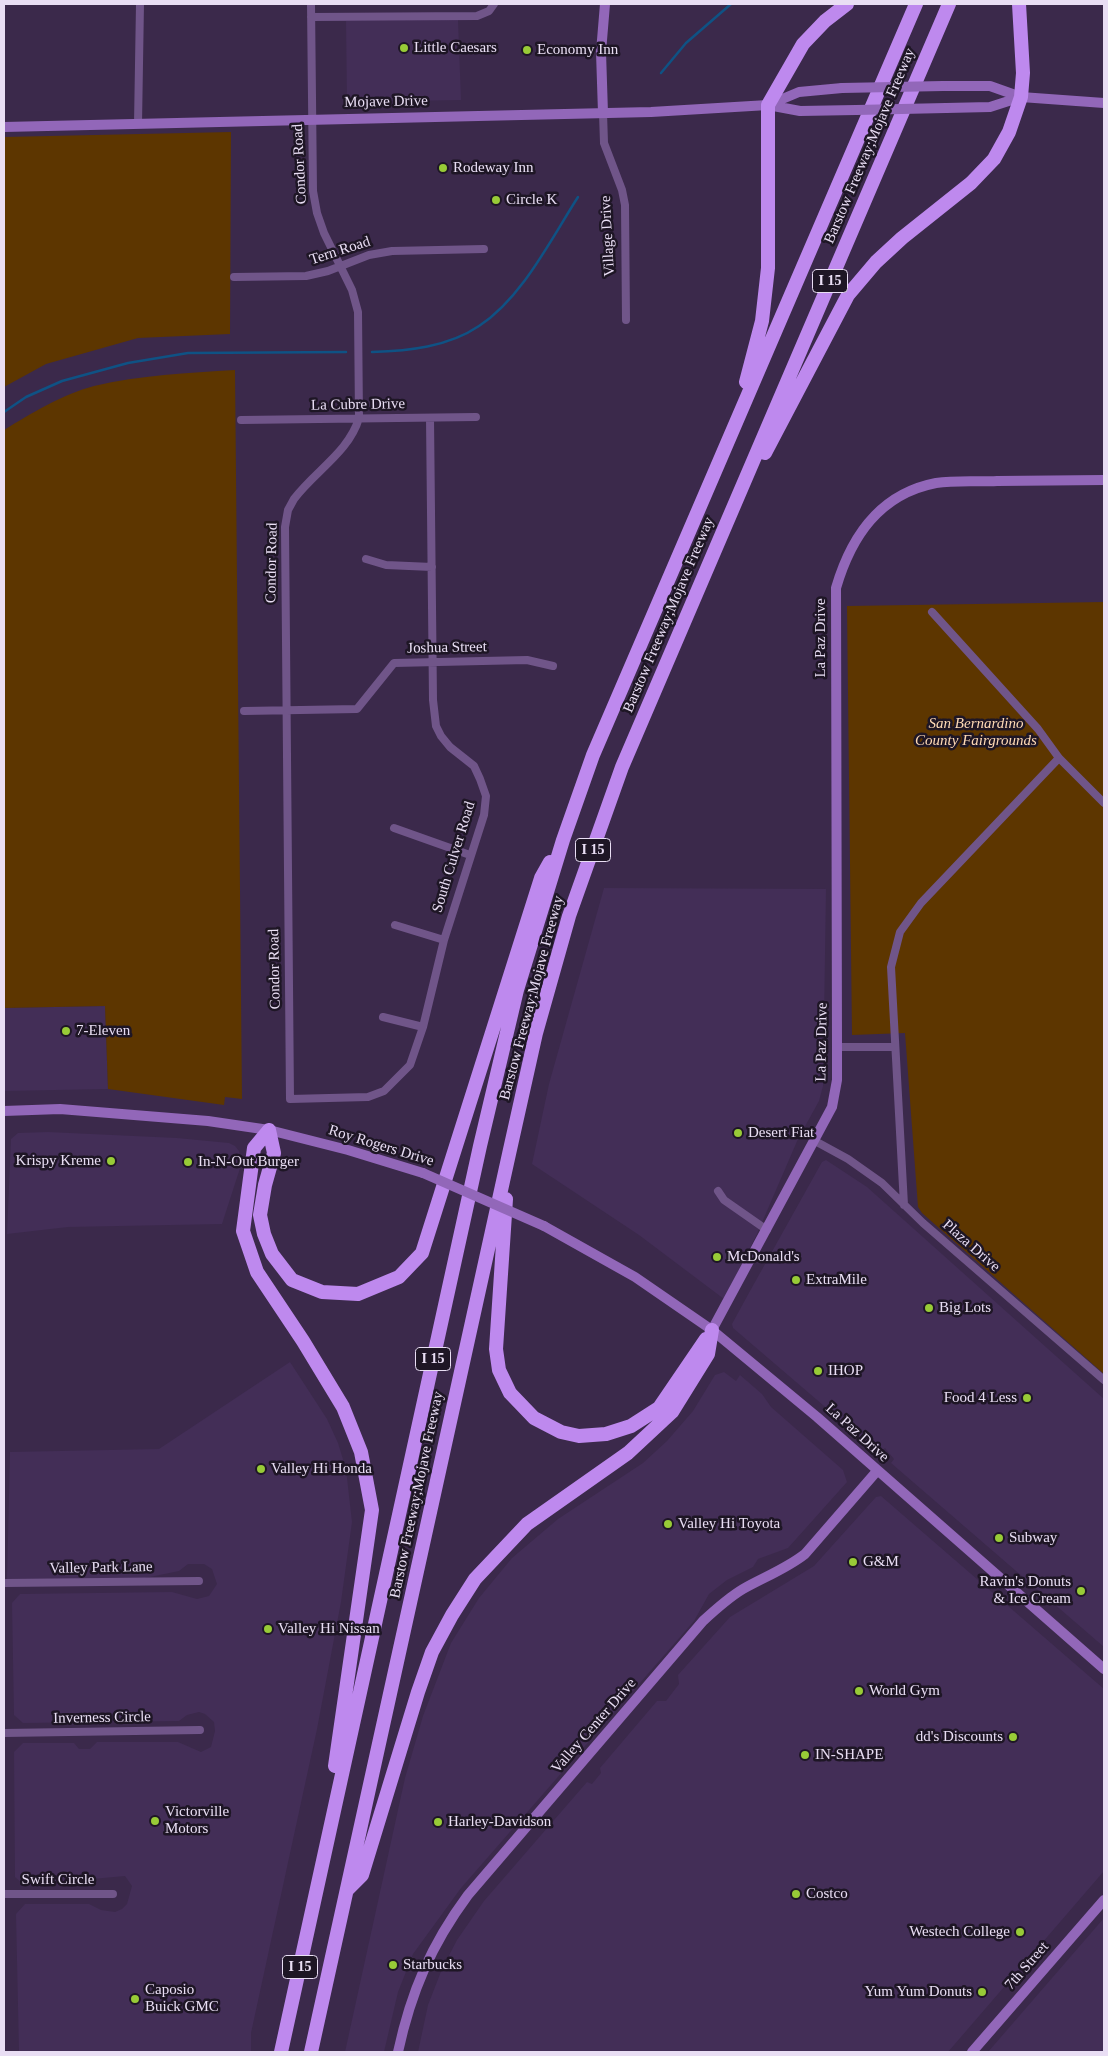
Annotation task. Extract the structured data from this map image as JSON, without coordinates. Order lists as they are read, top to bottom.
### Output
{
  "streets": {
    "highway": ["Barstow Freeway;Mojave Freeway", "I 15"],
    "main road": [
      "Mojave Drive",
      "Village Drive",
      "La Paz Drive",
      "Roy Rogers Drive",
      "Valley Center Drive",
      "7th Street"
    ],
    "street": [
      "Condor Road",
      "Tern Road",
      "La Cubre Drive",
      "Joshua Street",
      "South Culver Road",
      "Plaza Drive",
      "Valley Park Lane",
      "Inverness Circle",
      "Swift Circle"
    ]
  },
  "crossings": [
    ["Mojave Drive", "Condor Road"],
    ["Mojave Drive", "Village Drive"],
    ["Condor Road", "Tern Road"],
    ["Condor Road", "La Cubre Drive"],
    ["Condor Road", "Joshua Street"],
    ["Condor Road", "South Culver Road"],
    ["La Cubre Drive", "South Culver Road"],
    ["La Paz Drive", "Roy Rogers Drive"],
    ["La Paz Drive", "Plaza Drive"],
    ["La Paz Drive", "Valley Center Drive"],
    ["Joshua Street", "South Culver Road"]
  ],
  "parks": ["San Bernardino County Fairgrounds"],
  "places": [
    "Little Caesars",
    "Economy Inn",
    "Rodeway Inn",
    "Circle K",
    "7-Eleven",
    "Desert Fiat",
    "Krispy Kreme",
    "In-N-Out Burger",
    "McDonald's",
    "ExtraMile",
    "Big Lots",
    "IHOP",
    "Food 4 Less",
    "Valley Hi Honda",
    "Valley Hi Toyota",
    "Subway",
    "G&M",
    "Ravin's Donuts & Ice Cream",
    "Valley Hi Nissan",
    "World Gym",
    "dd's Discounts",
    "IN-SHAPE",
    "Victorville Motors",
    "Harley-Davidson",
    "Costco",
    "Westech College",
    "Starbucks",
    "Yum Yum Donuts",
    "Caposio Buick GMC"
  ]
}
